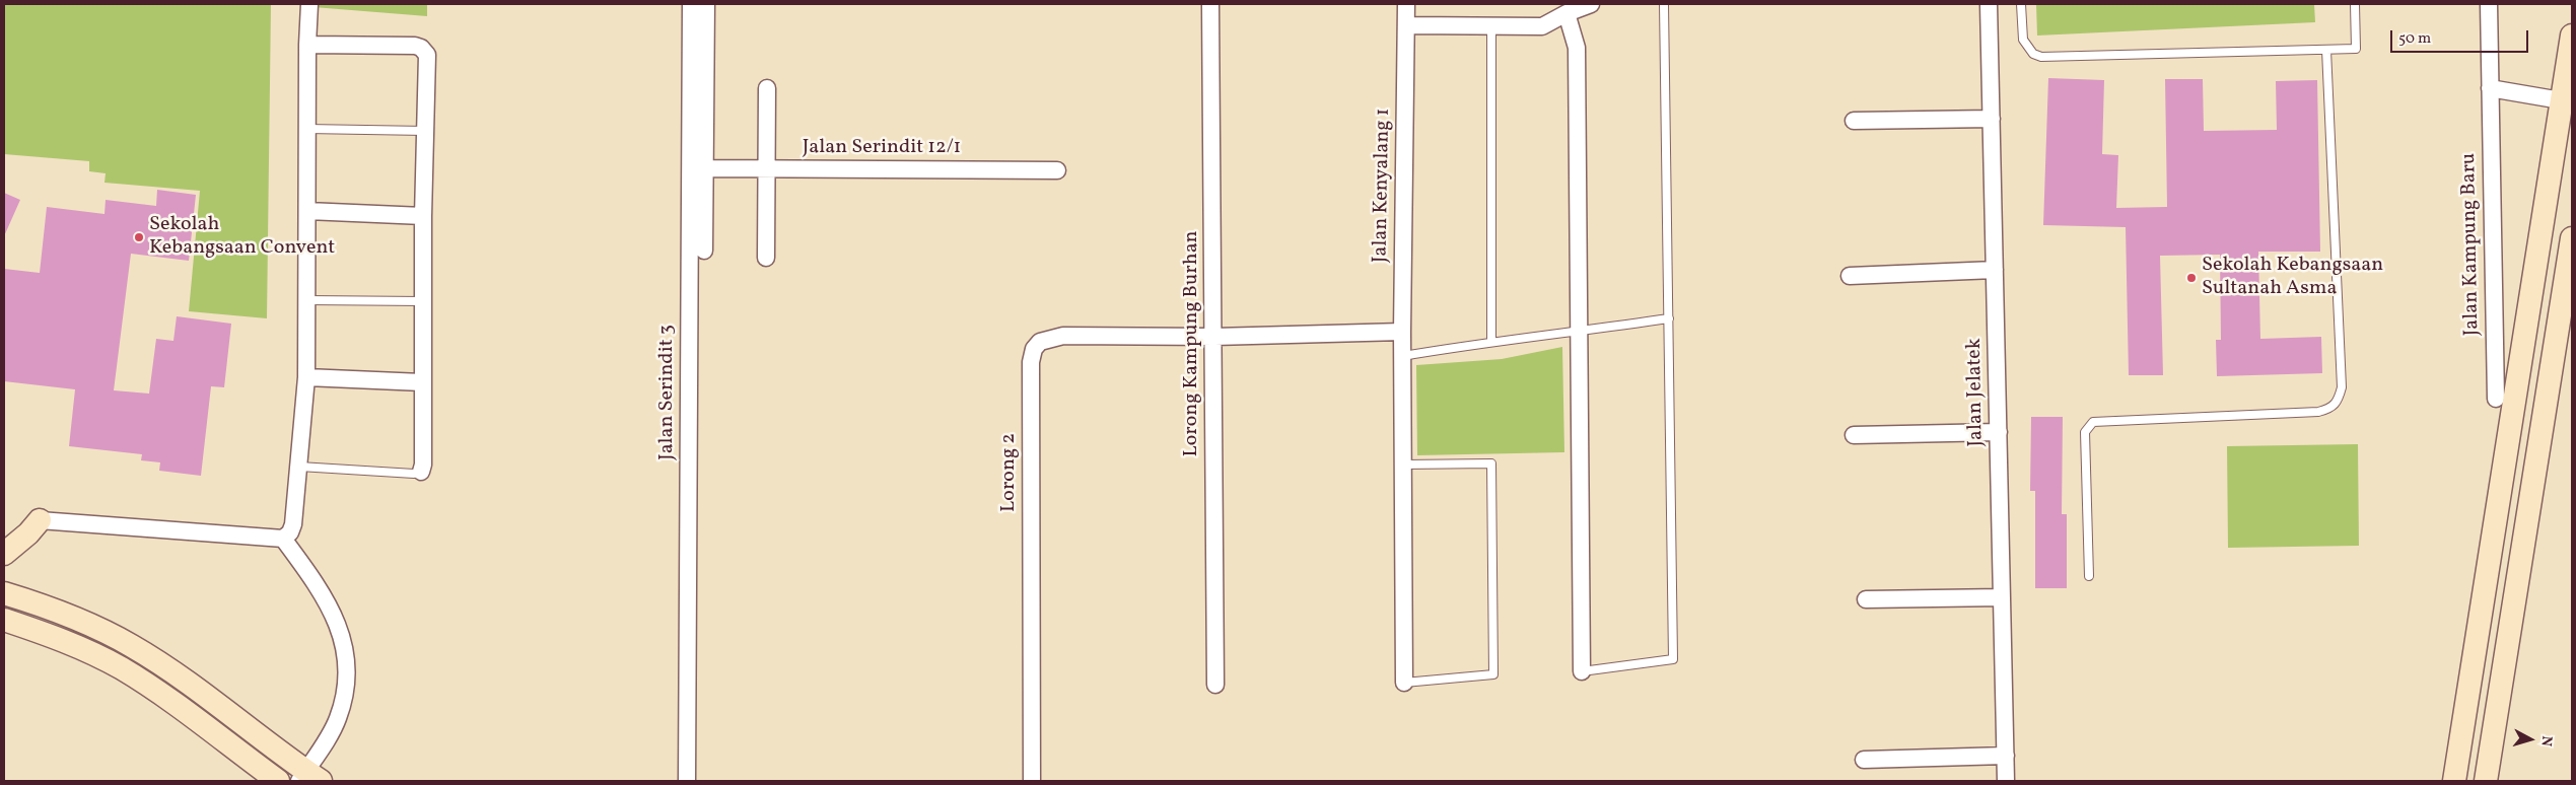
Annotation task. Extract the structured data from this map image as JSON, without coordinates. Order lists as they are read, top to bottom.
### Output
{
  "streets": {
    "street": [
      "Jalan Serindit 12/1",
      "Jalan Kenyalang 1",
      "Jalan Kampung Baru",
      "Lorong Kampung Burhan",
      "Jalan Serindit 3",
      "Jalan Jelatek",
      "Lorong 2"
    ]
  },
  "crossings": [
    ["Jalan Kenyalang 1", "Lorong 2"],
    ["Lorong Kampung Burhan", "Lorong 2"]
  ],
  "places": ["Sekolah Kebangsaan Convent", "Sekolah Kebangsaan Sultanah Asma"],
  "scale_bar": "50 m",
  "north": "right"
}
